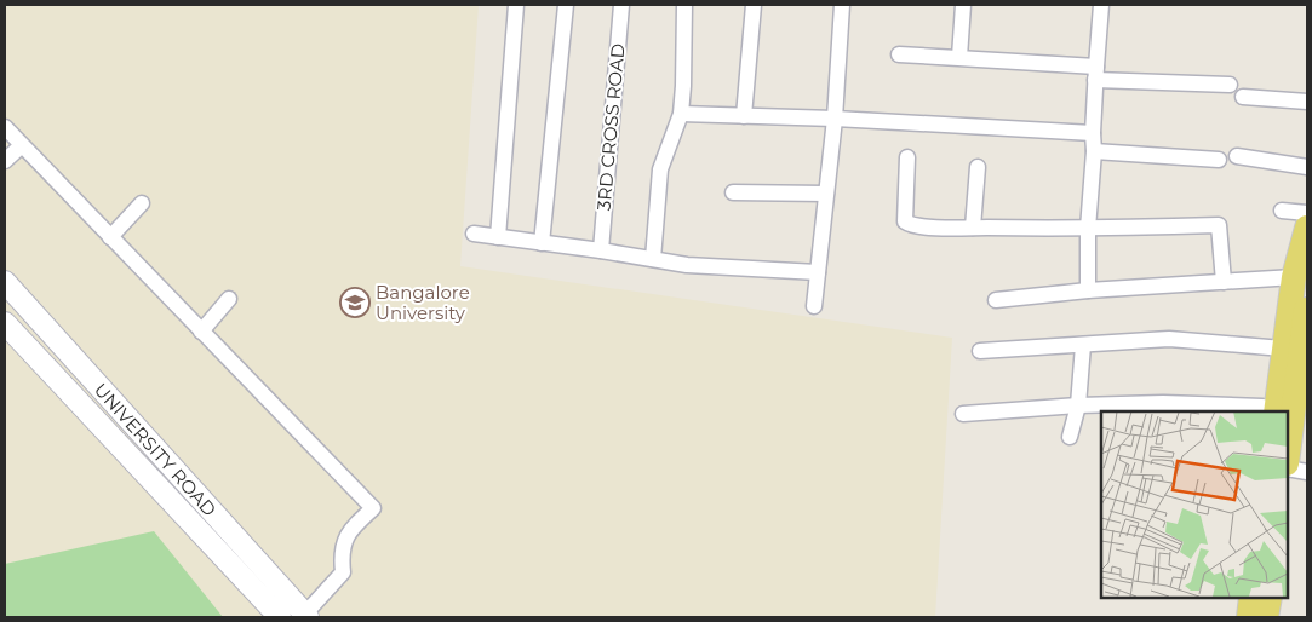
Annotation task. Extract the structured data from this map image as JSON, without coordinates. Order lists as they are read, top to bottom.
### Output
{
  "streets": {
    "main road": ["UNIVERSITY ROAD"],
    "street": ["3RD CROSS ROAD"]
  },
  "places": {
    "school or university": ["Bangalore University"]
  }
}
